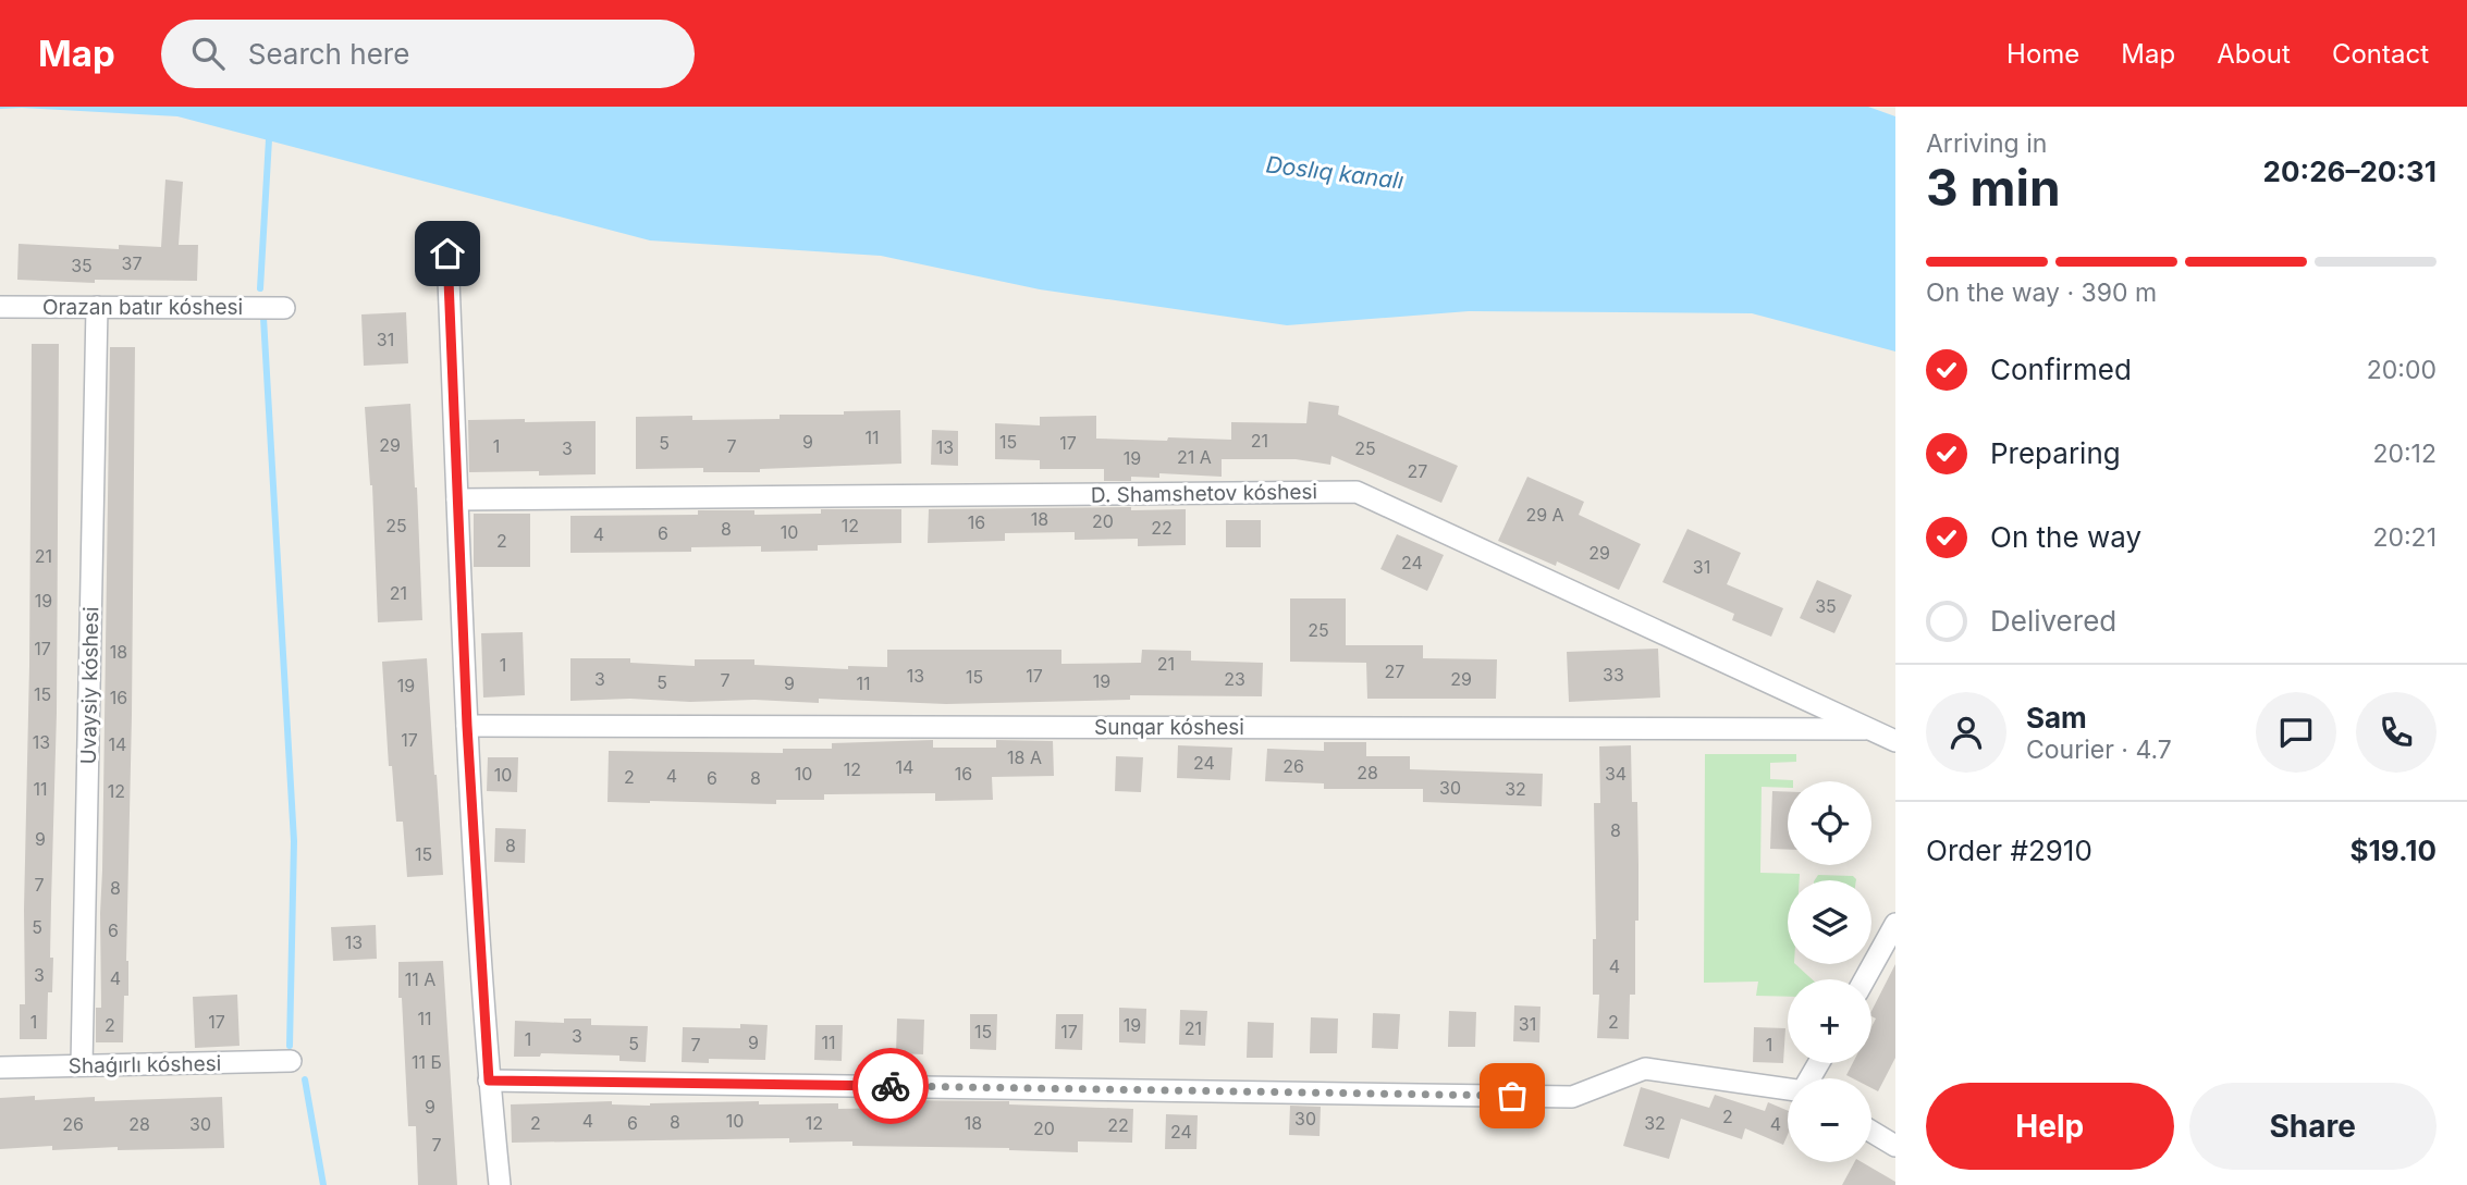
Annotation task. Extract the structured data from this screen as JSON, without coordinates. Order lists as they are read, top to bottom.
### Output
{
  "streets": {
    "street": [
      "Orazan batır kóshesi",
      "D. Shamshetov kóshesi",
      "Uvaysiy kóshesi",
      "Sunqar kóshesi",
      "Shaǵırlı kóshesi"
    ]
  },
  "crossings": [
    ["Orazan batır kóshesi", "Uvaysiy kóshesi"],
    ["D. Shamshetov kóshesi", "Sunqar kóshesi"],
    ["Uvaysiy kóshesi", "Shaǵırlı kóshesi"]
  ],
  "water": ["Doslıq kanalı"],
  "house_numbers": [
    "37",
    "35",
    "31",
    "11",
    "21",
    "9",
    "15",
    "5",
    "17",
    "29",
    "1",
    "7",
    "13",
    "3",
    "25",
    "21 А",
    "19",
    "27",
    "29 А",
    "18",
    "20",
    "16",
    "25",
    "12",
    "22",
    "8",
    "10",
    "6",
    "4",
    "2",
    "29",
    "21",
    "24",
    "31",
    "21",
    "19",
    "35",
    "25",
    "17",
    "18",
    "21",
    "1",
    "27",
    "33",
    "13",
    "17",
    "15",
    "3",
    "23",
    "29",
    "7",
    "19",
    "5",
    "9",
    "11",
    "19",
    "15",
    "16",
    "17",
    "13",
    "14",
    "18 А",
    "24",
    "26",
    "14",
    "12",
    "28",
    "10",
    "16",
    "34",
    "10",
    "4",
    "2",
    "6",
    "8",
    "30",
    "11",
    "32",
    "12",
    "8",
    "9",
    "8",
    "15",
    "7",
    "8",
    "5",
    "6",
    "13",
    "4",
    "3",
    "4",
    "11 А",
    "11",
    "1",
    "17",
    "2",
    "31",
    "2",
    "19",
    "21",
    "15",
    "17",
    "3",
    "1",
    "9",
    "11",
    "5",
    "7",
    "1",
    "11 Б",
    "9",
    "2",
    "30",
    "4",
    "10",
    "8",
    "2",
    "6",
    "12",
    "18",
    "32",
    "26",
    "28",
    "30",
    "4",
    "22",
    "20",
    "24",
    "7"
  ],
  "page": {
    "header": "Map",
    "search": "Search here",
    "nav": [
      "Home",
      "Map",
      "About",
      "Contact"
    ],
    "heading": ["3 min", "Arriving in", "20:26–20:31"],
    "panel": [
      "Sam",
      "Courier · 4.7",
      "Order #2910",
      "$19.10"
    ],
    "bar": "On the way · 390 m",
    "list": [
      ["Confirmed", "20:00"],
      ["Preparing", "20:12"],
      ["On the way", "20:21"],
      "Delivered"
    ],
    "map_buttons": ["+", "−"],
    "buttons": ["Help", "Share"]
  }
}
